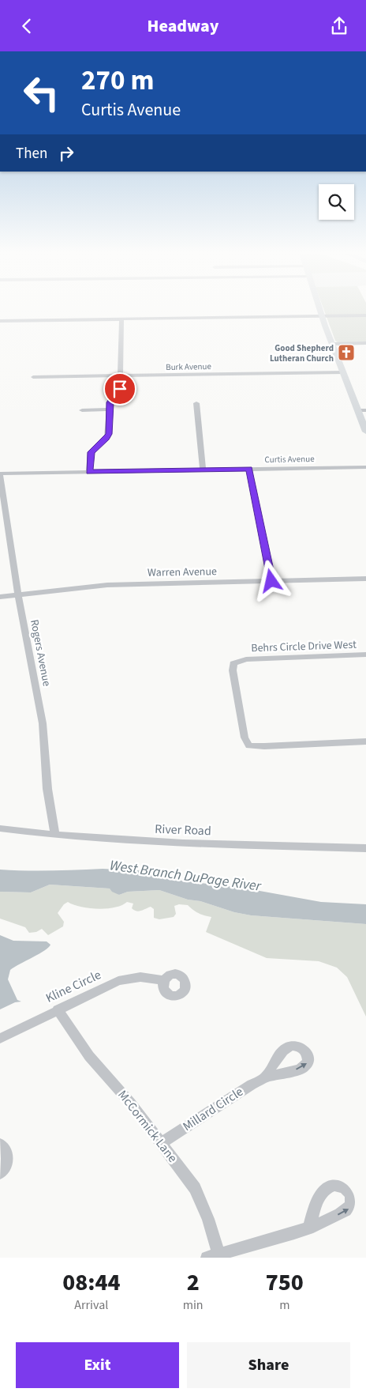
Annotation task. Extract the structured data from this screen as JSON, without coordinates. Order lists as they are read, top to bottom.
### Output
{
  "streets": {
    "street": [
      "Burk Avenue",
      "Curtis Avenue",
      "Warren Avenue",
      "Behrs Circle Drive West",
      "Rogers Avenue",
      "River Road",
      "Kline Circle",
      "Millard Circle",
      "McCormick Lane"
    ]
  },
  "crossings": [
    ["Curtis Avenue", "Rogers Avenue"],
    ["Warren Avenue", "Rogers Avenue"],
    ["Rogers Avenue", "River Road"],
    ["Kline Circle", "McCormick Lane"],
    ["Millard Circle", "McCormick Lane"]
  ],
  "water": ["West Branch DuPage River"],
  "places": {
    "church": ["Good Shepherd Lutheran Church"]
  },
  "page": {
    "header": "Headway",
    "turn": ["270 m", "Curtis Avenue"],
    "then": "Then",
    "eta": [
      "08:44",
      "Arrival",
      "2",
      "min",
      "750",
      "m"
    ],
    "buttons": ["Exit", "Share"]
  }
}
